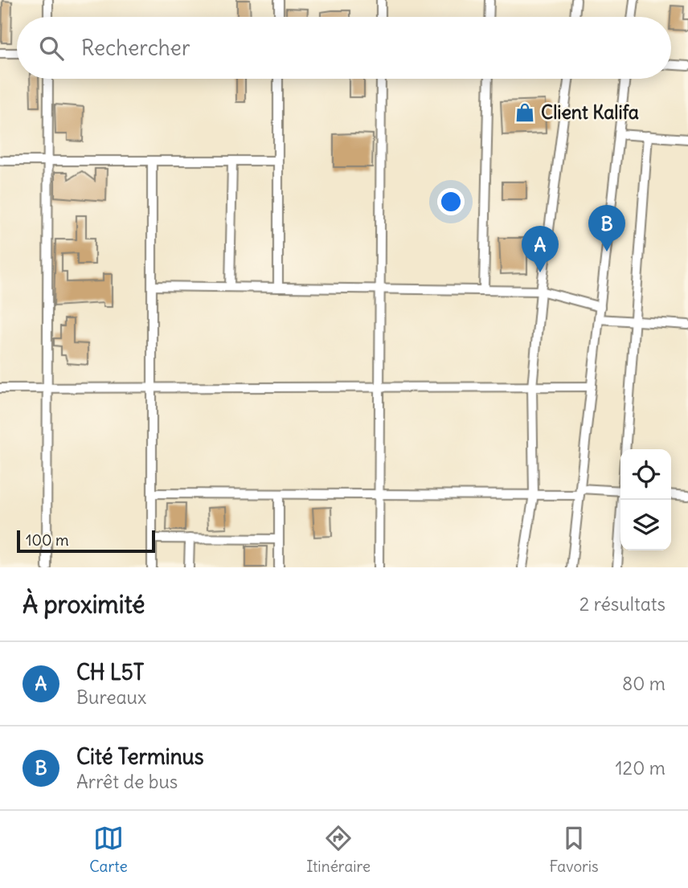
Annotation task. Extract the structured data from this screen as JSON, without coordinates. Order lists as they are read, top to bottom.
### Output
{
  "places": {
    "shop": ["Client Kalifa"]
  },
  "scale_bar": "100 m",
  "page": {
    "search": "Rechercher",
    "pins": ["B", "A"],
    "scale": "100 m",
    "heading": ["À proximité", "2 résultats"],
    "list": [
      {
        "mark": "A",
        "name": "CH L5T",
        "note": "Bureaux",
        "value": "80 m"
      },
      {
        "mark": "B",
        "name": "Cité Terminus",
        "note": "Arrêt de bus",
        "value": "120 m"
      }
    ],
    "nav": ["Carte", "Itinéraire", "Favoris"]
  }
}
